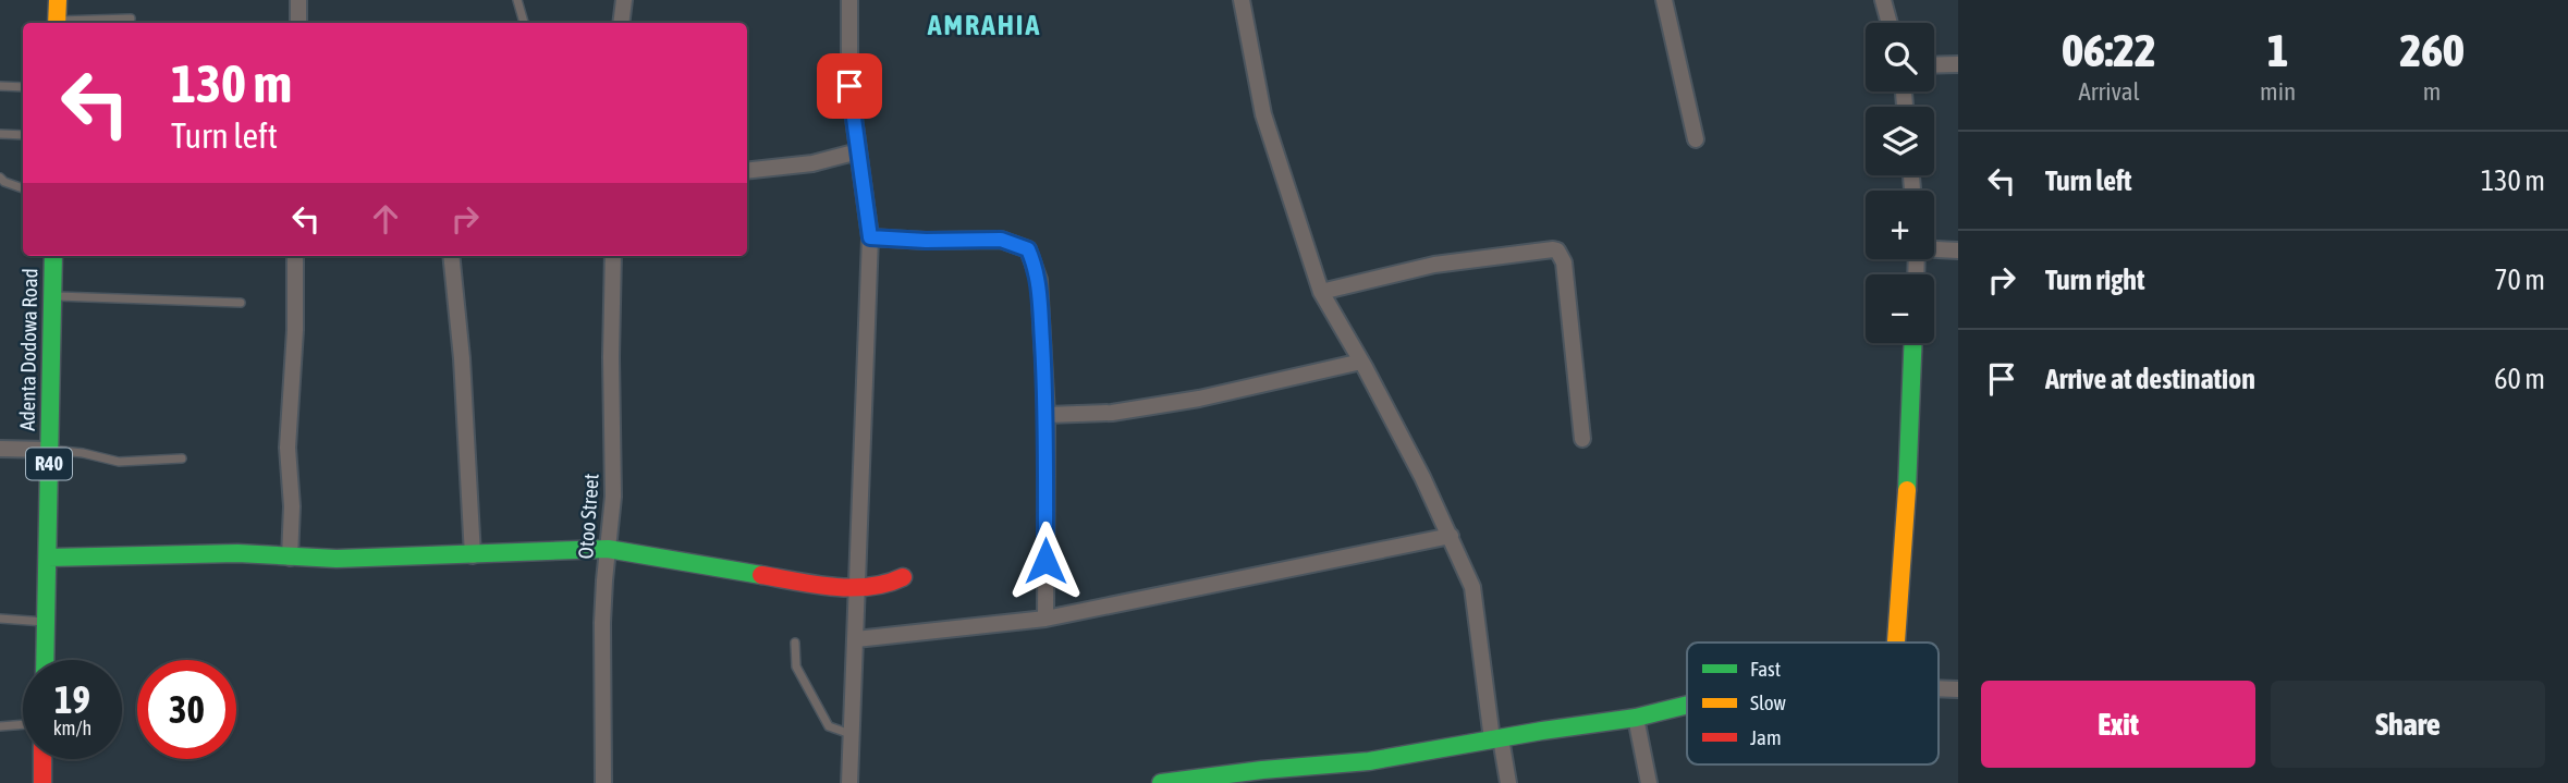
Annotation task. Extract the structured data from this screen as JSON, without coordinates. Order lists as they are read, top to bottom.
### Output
{
  "streets": {
    "street": ["Adenta Dodowa Road", "R40", "Otoo Street"]
  },
  "districts": ["AMRAHIA"],
  "legend": ["Fast", "Slow", "Jam"],
  "page": {
    "eta": [
      "06:22",
      "Arrival",
      "1",
      "min",
      "260",
      "m"
    ],
    "map_buttons": ["+", "−"],
    "turn": ["130 m", "Turn left"],
    "list": [
      {
        "name": "Turn left",
        "value": "130 m"
      },
      {
        "name": "Turn right",
        "value": "70 m"
      },
      {
        "name": "Arrive at destination",
        "value": "60 m"
      }
    ],
    "speed": "19 km/h",
    "limit": "30",
    "buttons": ["Exit", "Share"]
  }
}
